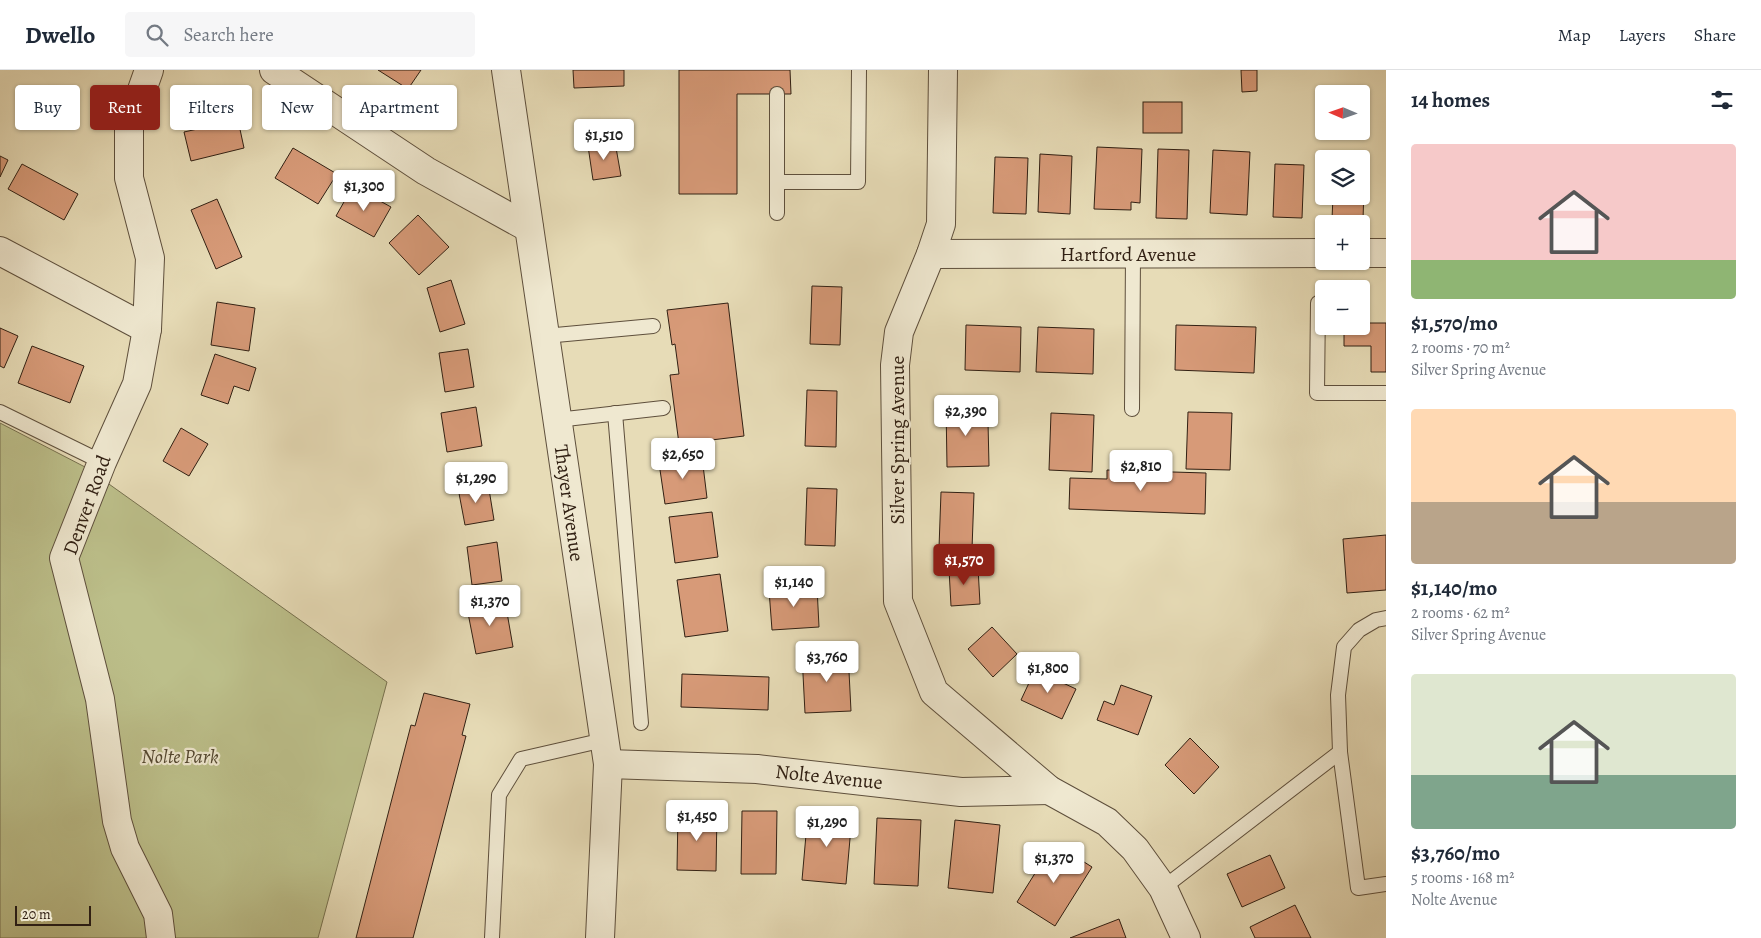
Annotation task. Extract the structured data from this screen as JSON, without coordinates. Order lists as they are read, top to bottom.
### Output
{
  "streets": {
    "street": [
      "Hartford Avenue",
      "Silver Spring Avenue",
      "Thayer Avenue",
      "Denver Road",
      "Nolte Avenue"
    ]
  },
  "crossings": [
    ["Hartford Avenue", "Silver Spring Avenue"],
    ["Silver Spring Avenue", "Nolte Avenue"],
    ["Thayer Avenue", "Nolte Avenue"]
  ],
  "parks": ["Nolte Park"],
  "scale_bar": "20 m",
  "north": "left",
  "page": {
    "header": "Dwello",
    "search": "Search here",
    "nav": ["Map", "Layers", "Share"],
    "heading": "14 homes",
    "map_buttons": ["+", "−"],
    "chip": [
      "Buy",
      "Rent",
      "Filters",
      "New",
      "Apartment"
    ],
    "price": [
      "$1,510",
      "$1,300",
      "$2,390",
      "$2,650",
      "$2,810",
      "$1,290",
      "$1,570",
      "$1,140",
      "$1,370",
      "$3,760",
      "$1,800",
      "$1,450",
      "$1,290",
      "$1,370"
    ],
    "list": [
      {
        "name": "$1,570/mo",
        "note": "2 rooms · 70 m² · Silver Spring Avenue"
      },
      {
        "name": "$1,140/mo",
        "note": "2 rooms · 62 m² · Silver Spring Avenue"
      },
      {
        "name": "$3,760/mo",
        "note": "5 rooms · 168 m² · Nolte Avenue"
      }
    ],
    "scale": "20 m"
  }
}
